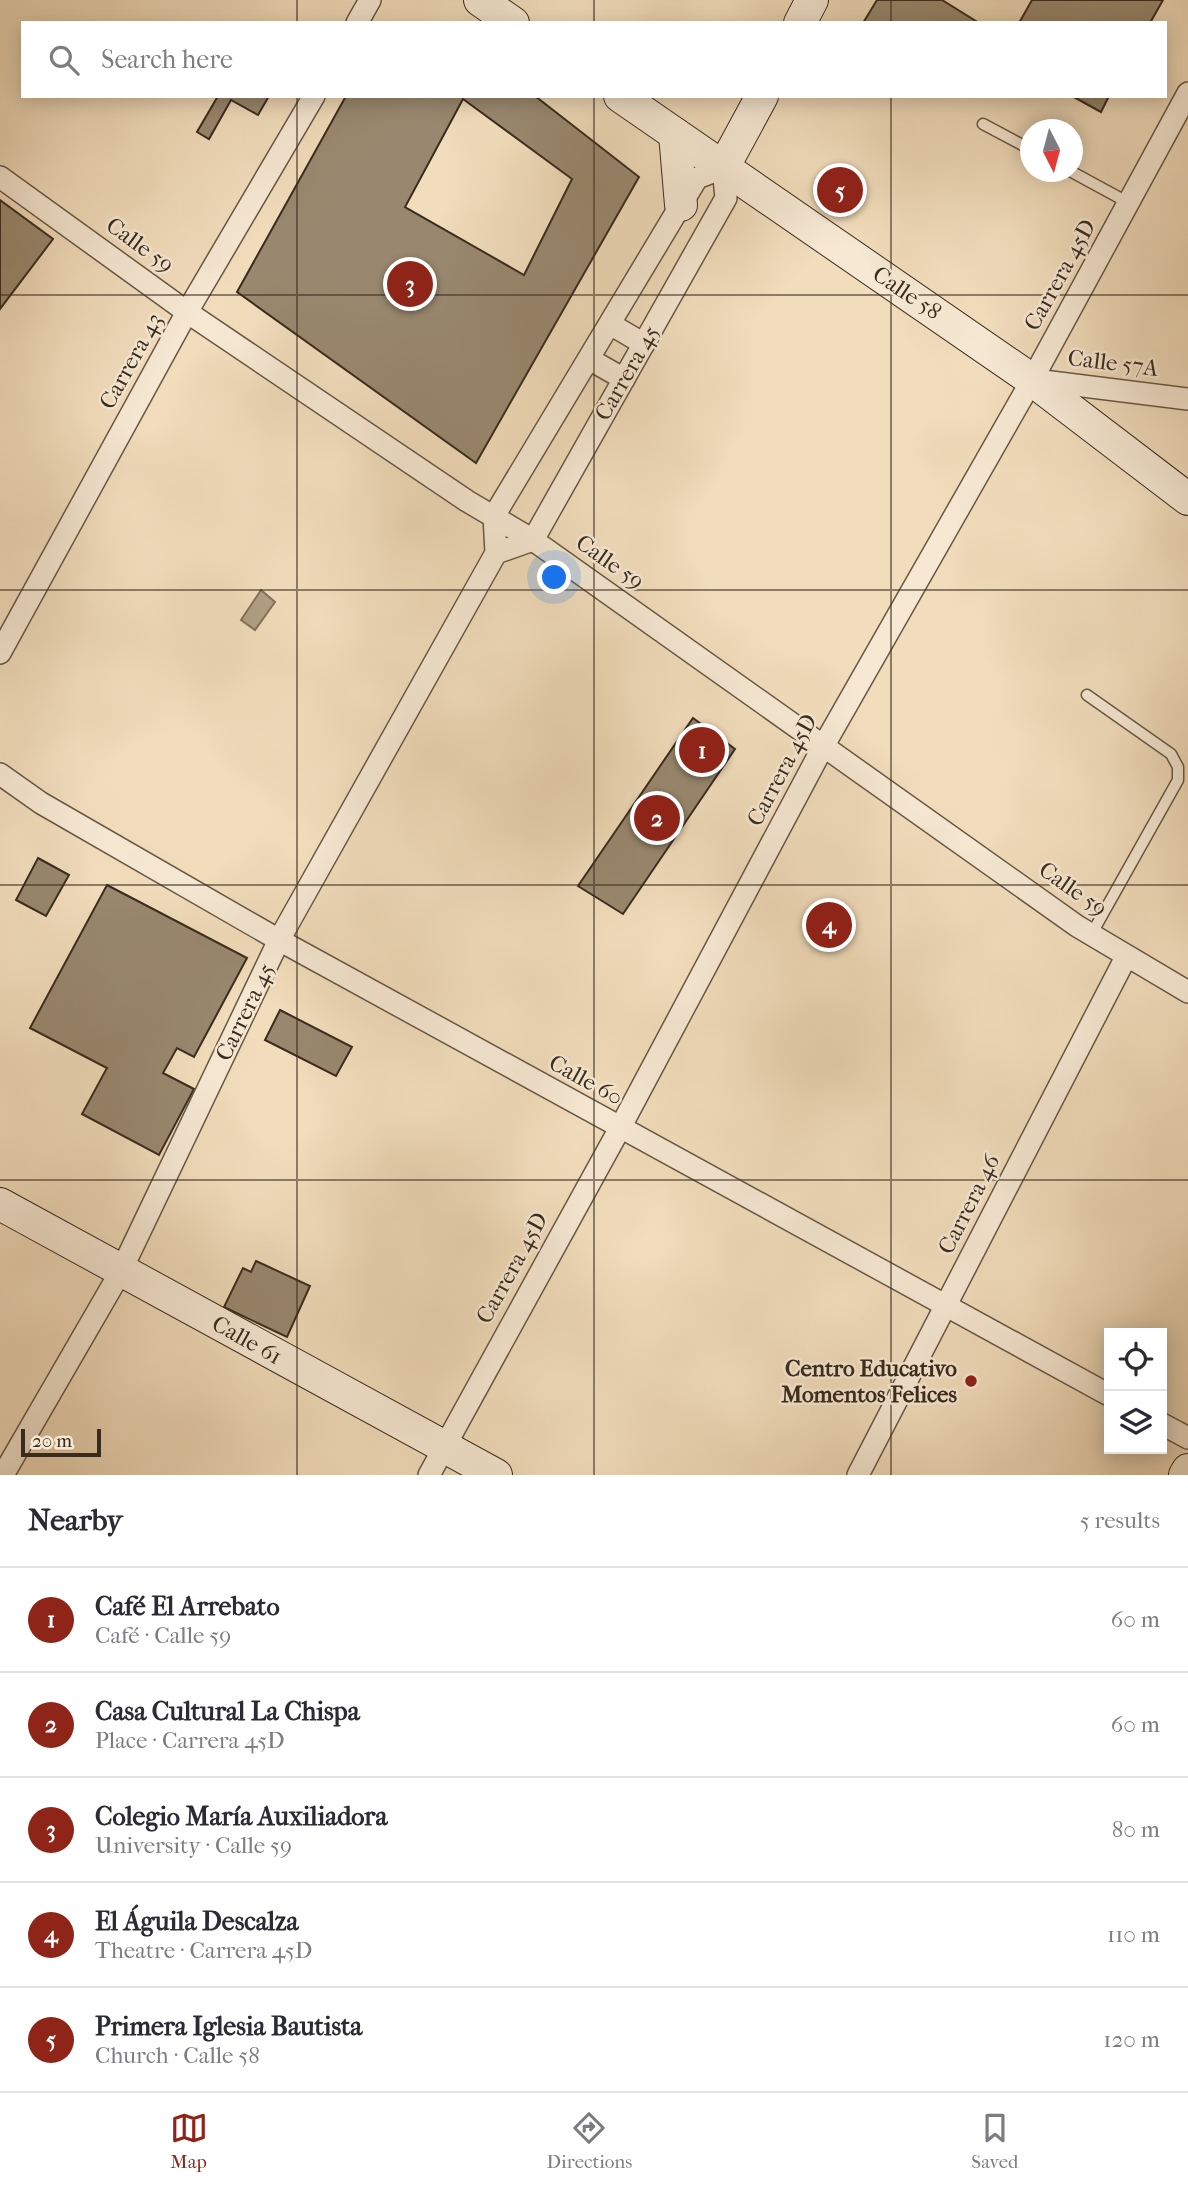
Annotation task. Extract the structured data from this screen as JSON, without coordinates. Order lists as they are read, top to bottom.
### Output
{
  "streets": {
    "main road": ["Calle 58", "Carrera 45", "Calle 61"],
    "street": [
      "Calle 59",
      "Carrera 45D",
      "Carrera 43",
      "Calle 57A",
      "Calle 60",
      "Carrera 46"
    ]
  },
  "crossings": [
    ["Calle 59", "Carrera 45D"],
    ["Calle 59", "Carrera 43"],
    ["Calle 59", "Carrera 45"],
    ["Calle 59", "Carrera 46"],
    ["Carrera 45D", "Calle 58"],
    ["Carrera 45D", "Calle 57A"],
    ["Carrera 45D", "Calle 60"],
    ["Carrera 45D", "Calle 61"],
    ["Calle 58", "Calle 57A"],
    ["Calle 58", "Carrera 45"],
    ["Carrera 45", "Calle 60"],
    ["Carrera 45", "Calle 61"],
    ["Calle 60", "Carrera 46"]
  ],
  "places": ["Centro Educativo Momentos Felices"],
  "scale_bar": "20 m",
  "north": "bottom",
  "page": {
    "search": "Search here",
    "pins": [
      "5",
      "3",
      "1",
      "2",
      "4"
    ],
    "scale": "20 m",
    "heading": ["Nearby", "5 results"],
    "list": [
      {
        "mark": "1",
        "name": "Café El Arrebato",
        "note": "Café · Calle 59",
        "value": "60 m"
      },
      {
        "mark": "2",
        "name": "Casa Cultural La Chispa",
        "note": "Place · Carrera 45D",
        "value": "60 m"
      },
      {
        "mark": "3",
        "name": "Colegio María Auxiliadora",
        "note": "University · Calle 59",
        "value": "80 m"
      },
      {
        "mark": "4",
        "name": "El Águila Descalza",
        "note": "Theatre · Carrera 45D",
        "value": "110 m"
      },
      {
        "mark": "5",
        "name": "Primera Iglesia Bautista",
        "note": "Church · Calle 58",
        "value": "120 m"
      }
    ],
    "nav": ["Map", "Directions", "Saved"]
  }
}
